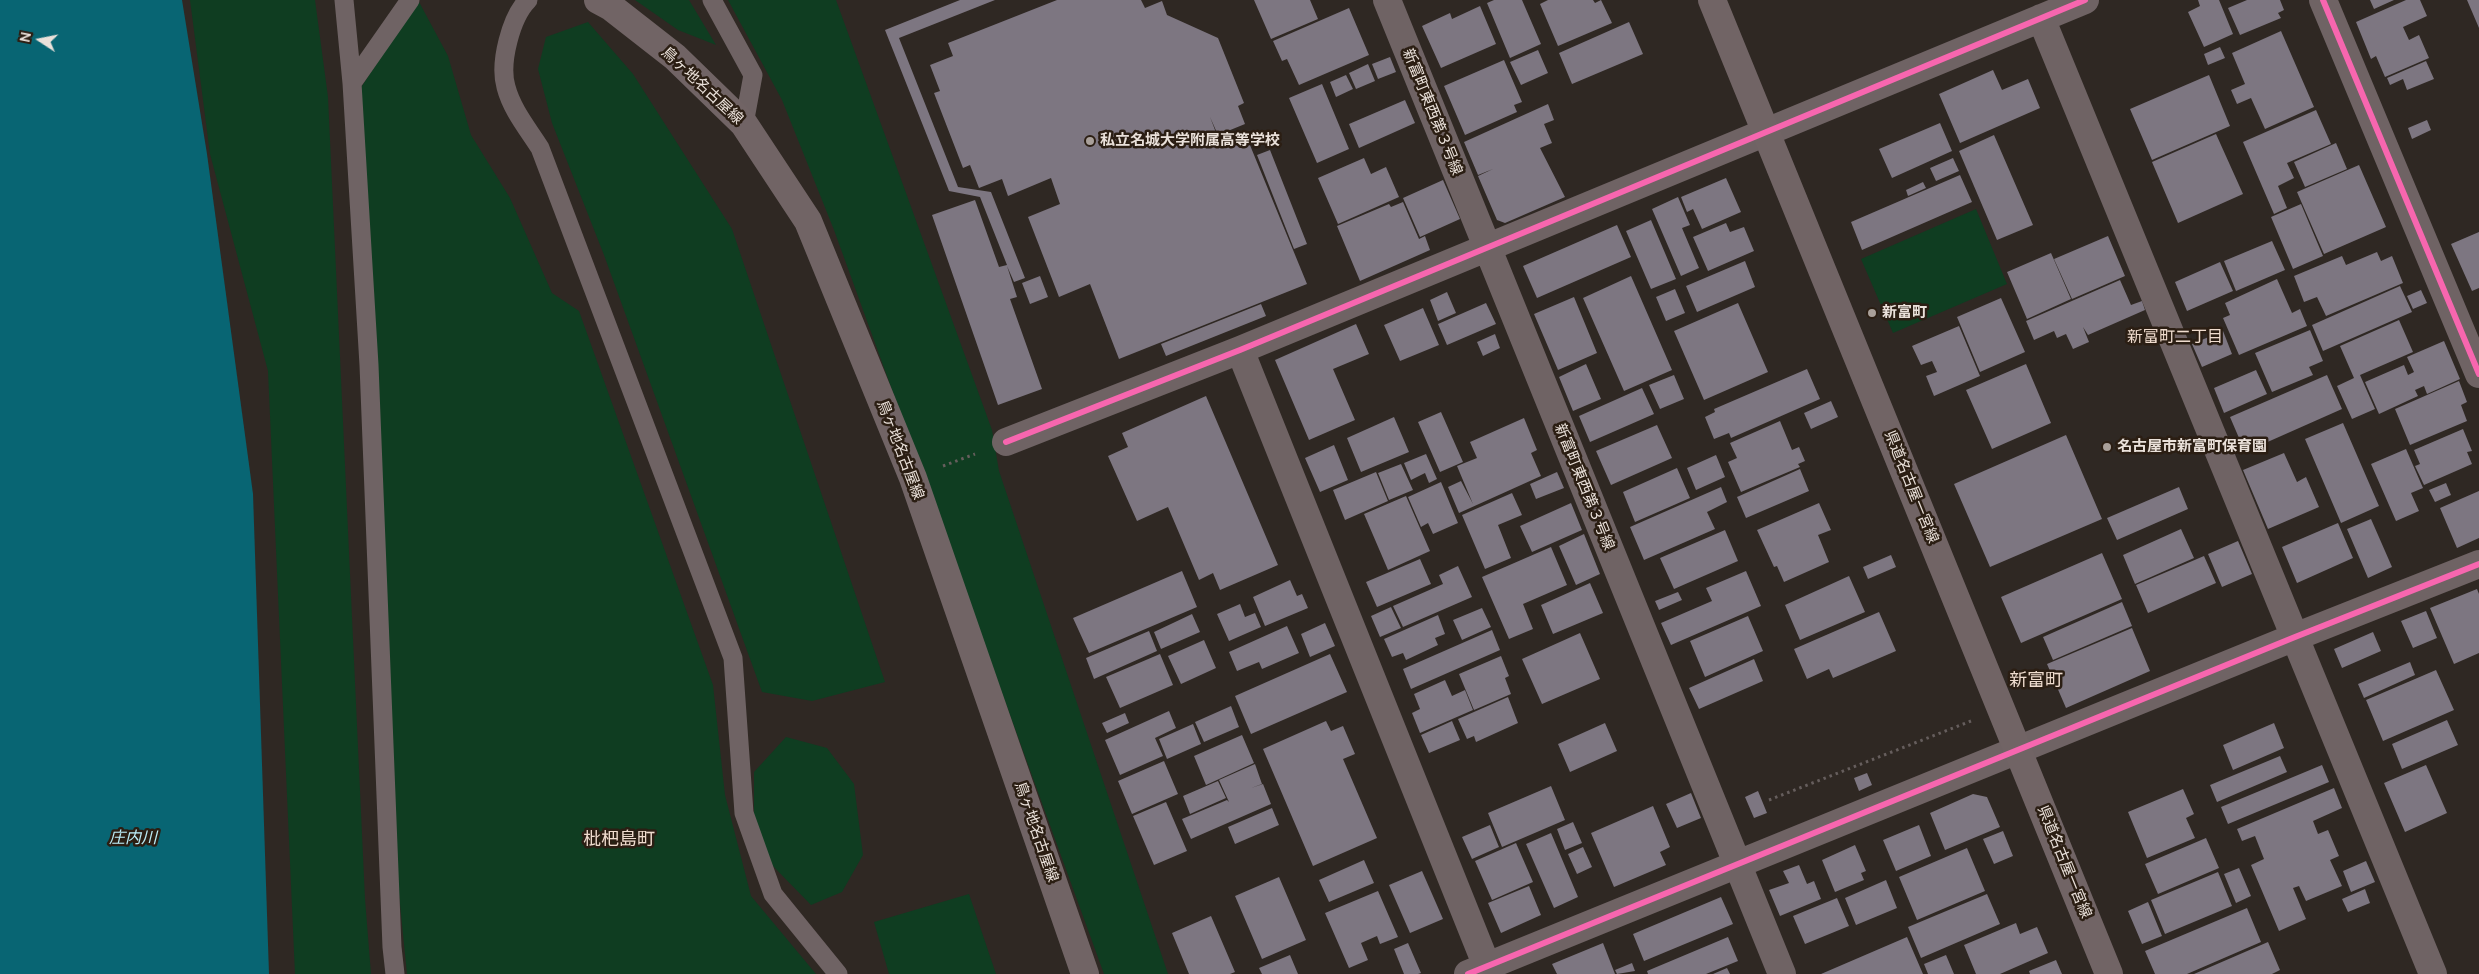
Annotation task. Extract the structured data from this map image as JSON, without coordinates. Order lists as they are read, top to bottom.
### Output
{
  "streets": {
    "main road": ["鳥ヶ地名古屋線", "県道名古屋一宮線"],
    "street": ["新富町東西第３号線"]
  },
  "districts": ["新富町二丁目", "新富町", "枇杷島町"],
  "water": ["庄内川"],
  "places": ["私立名城大学附属高等学校", "新富町", "名古屋市新富町保育園"],
  "north": "left"
}
